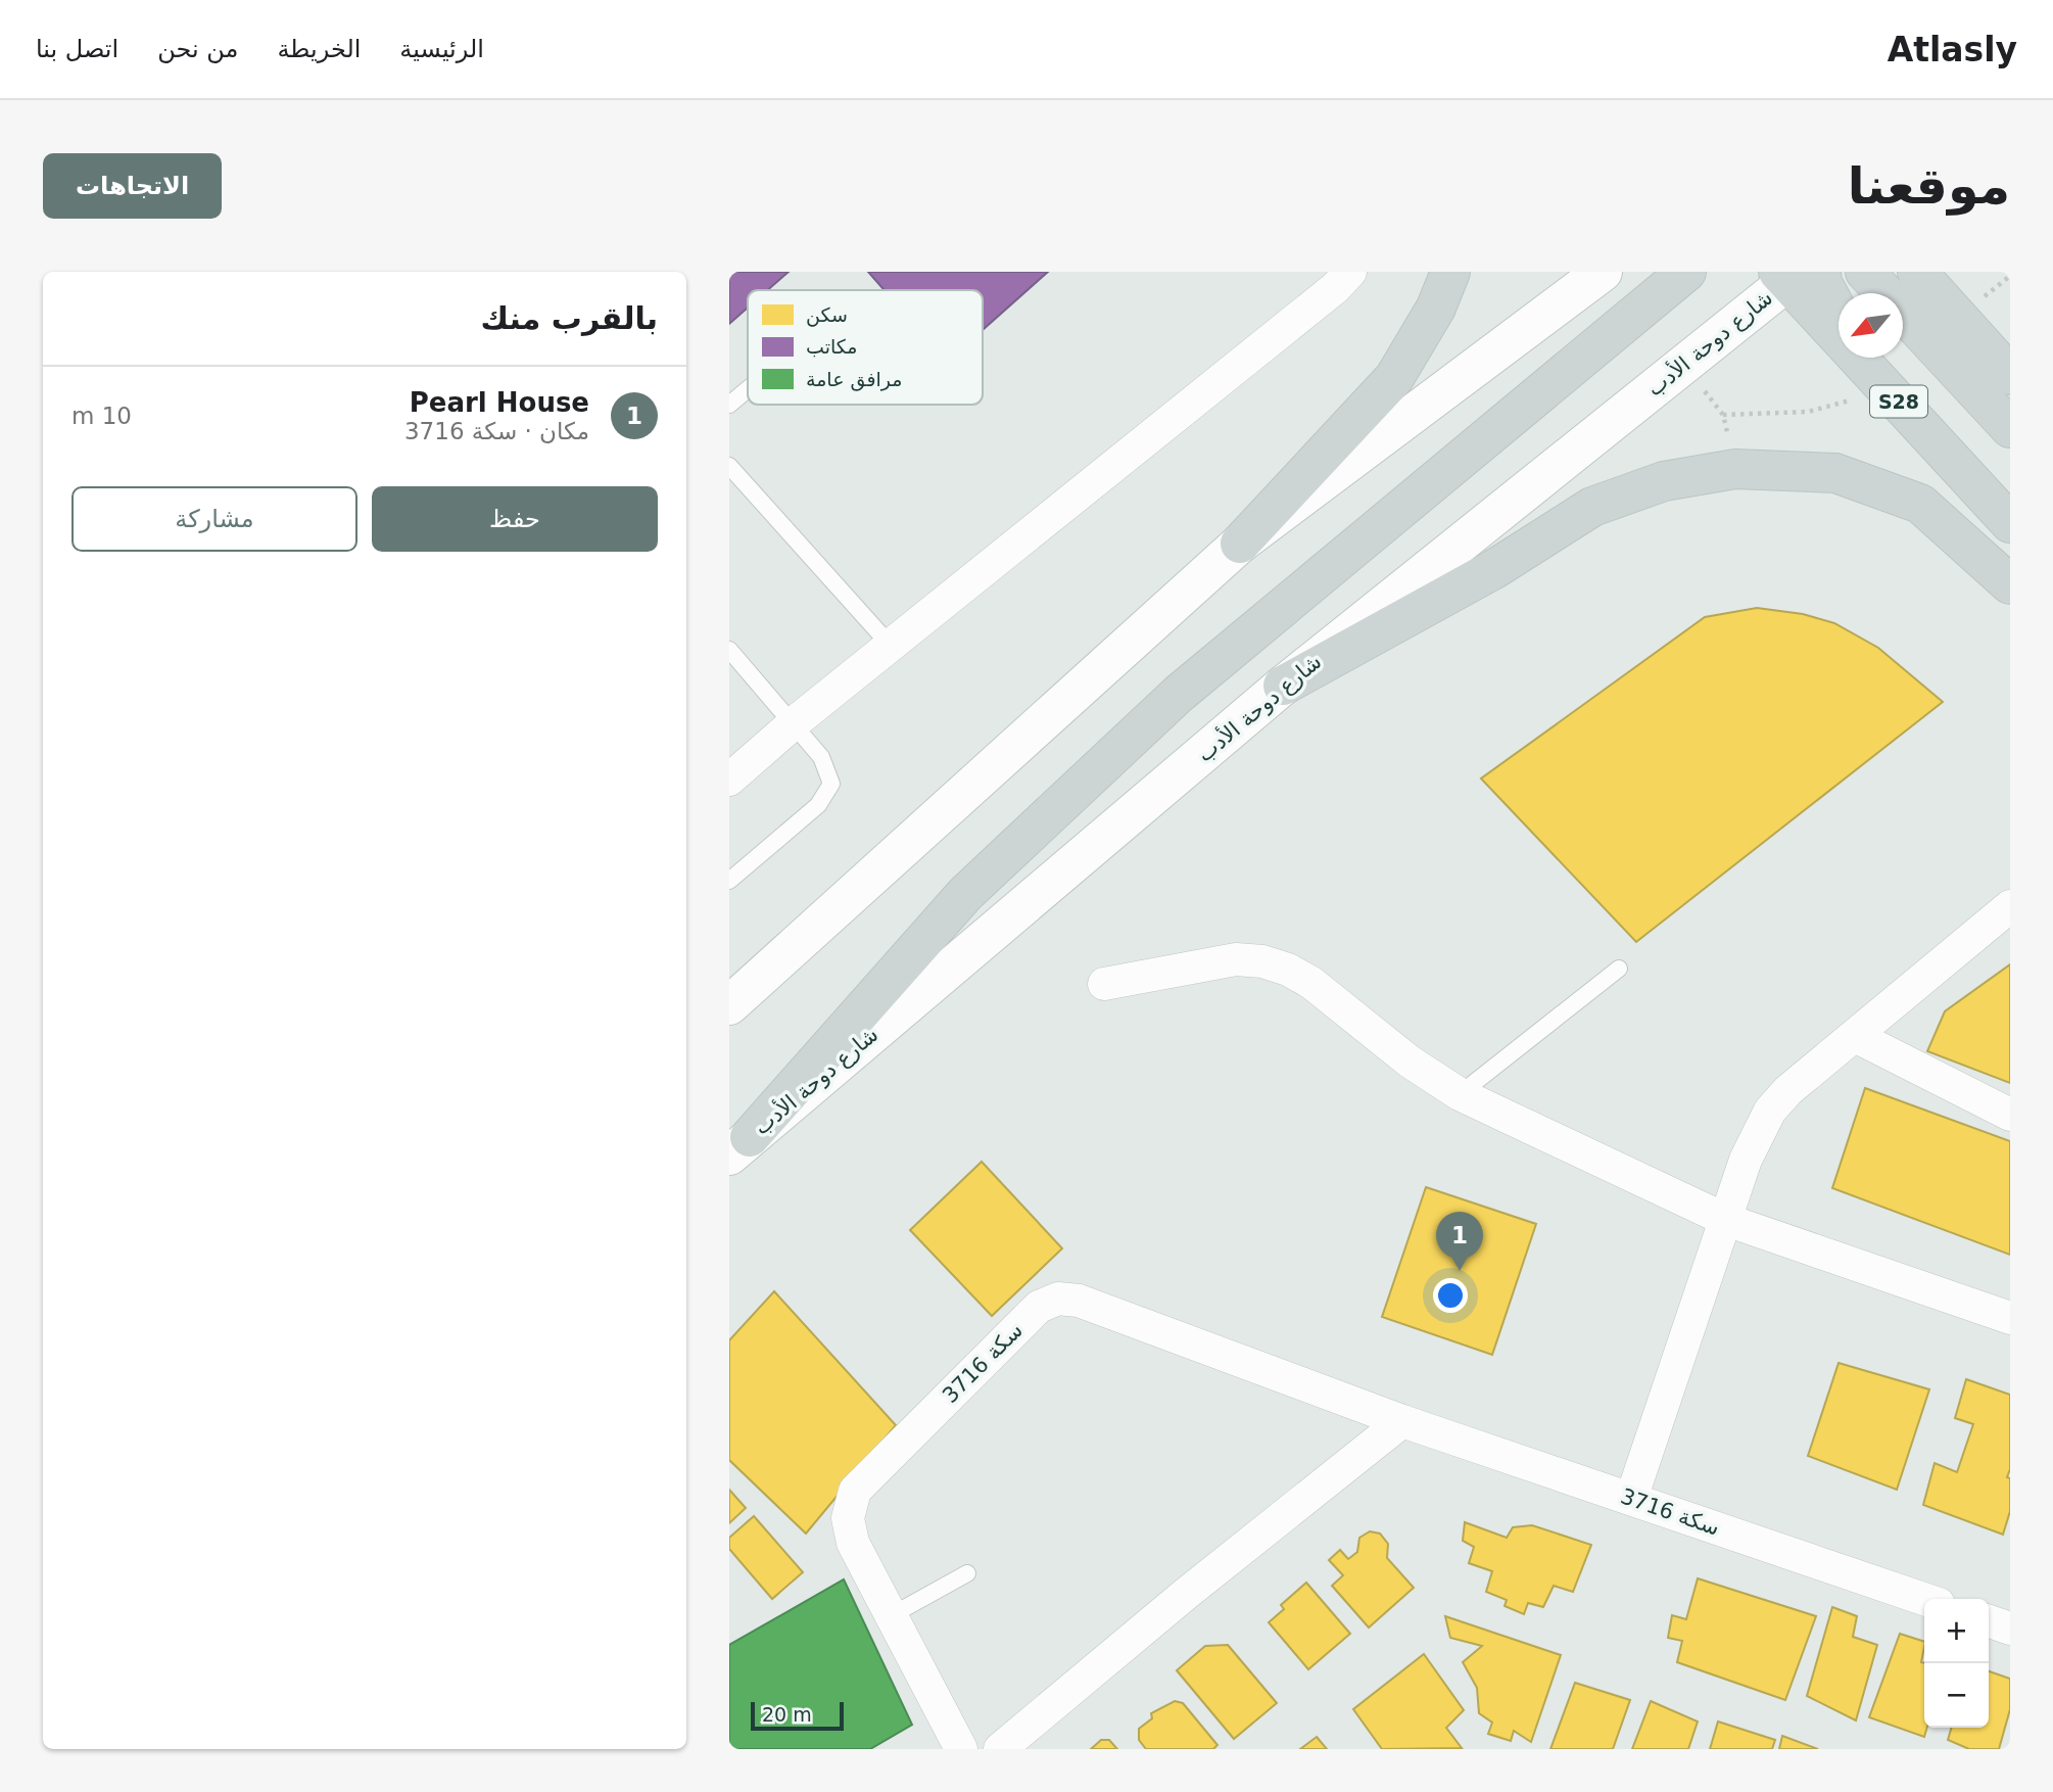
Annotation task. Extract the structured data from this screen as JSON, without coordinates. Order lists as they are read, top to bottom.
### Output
{
  "streets": {
    "main road": ["شارع دوحة الأدب", "S28"],
    "street": ["سكة 3716"]
  },
  "crossings": [
    ["شارع دوحة الأدب", "S28"]
  ],
  "legend": ["سكن", "مكاتب", "مرافق عامة"],
  "scale_bar": "20 m",
  "north": "bottom left",
  "page": {
    "header": "Atlasly",
    "nav": [
      "الرئيسية",
      "الخريطة",
      "من نحن",
      "اتصل بنا"
    ],
    "buttons": [
      "الاتجاهات",
      ["حفظ", "مشاركة"]
    ],
    "title": "موقعنا",
    "heading": "بالقرب منك",
    "list": [
      {
        "mark": "1",
        "name": "Pearl House",
        "note": "مكان · سكة 3716",
        "value": "10 m"
      }
    ],
    "pins": "1",
    "map_buttons": ["+", "−"],
    "scale": "20 m"
  }
}
